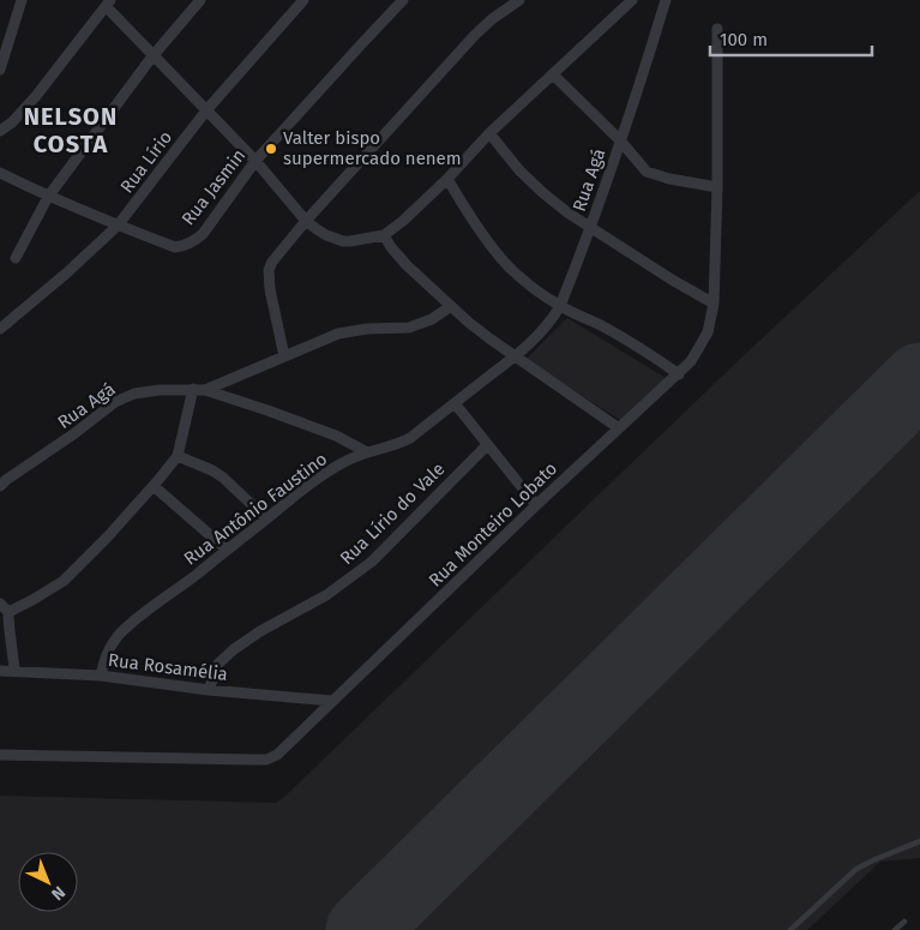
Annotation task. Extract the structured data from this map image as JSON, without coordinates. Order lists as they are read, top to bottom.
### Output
{
  "streets": {
    "street": [
      "Rua Lírio",
      "Rua Agá",
      "Rua Jasmin",
      "Rua Antônio Faustino",
      "Rua Lírio do Vale",
      "Rua Monteiro Lobato",
      "Rua Rosamélia"
    ]
  },
  "crossings": [
    ["Rua Lírio", "Rua Jasmin"],
    ["Rua Agá", "Rua Antônio Faustino"],
    ["Rua Antônio Faustino", "Rua Rosamélia"],
    ["Rua Lírio do Vale", "Rua Rosamélia"],
    ["Rua Monteiro Lobato", "Rua Rosamélia"]
  ],
  "districts": ["NELSON COSTA"],
  "places": ["Valter bispo supermercado nenem"],
  "scale_bar": "100 m",
  "north": "bottom right"
}
